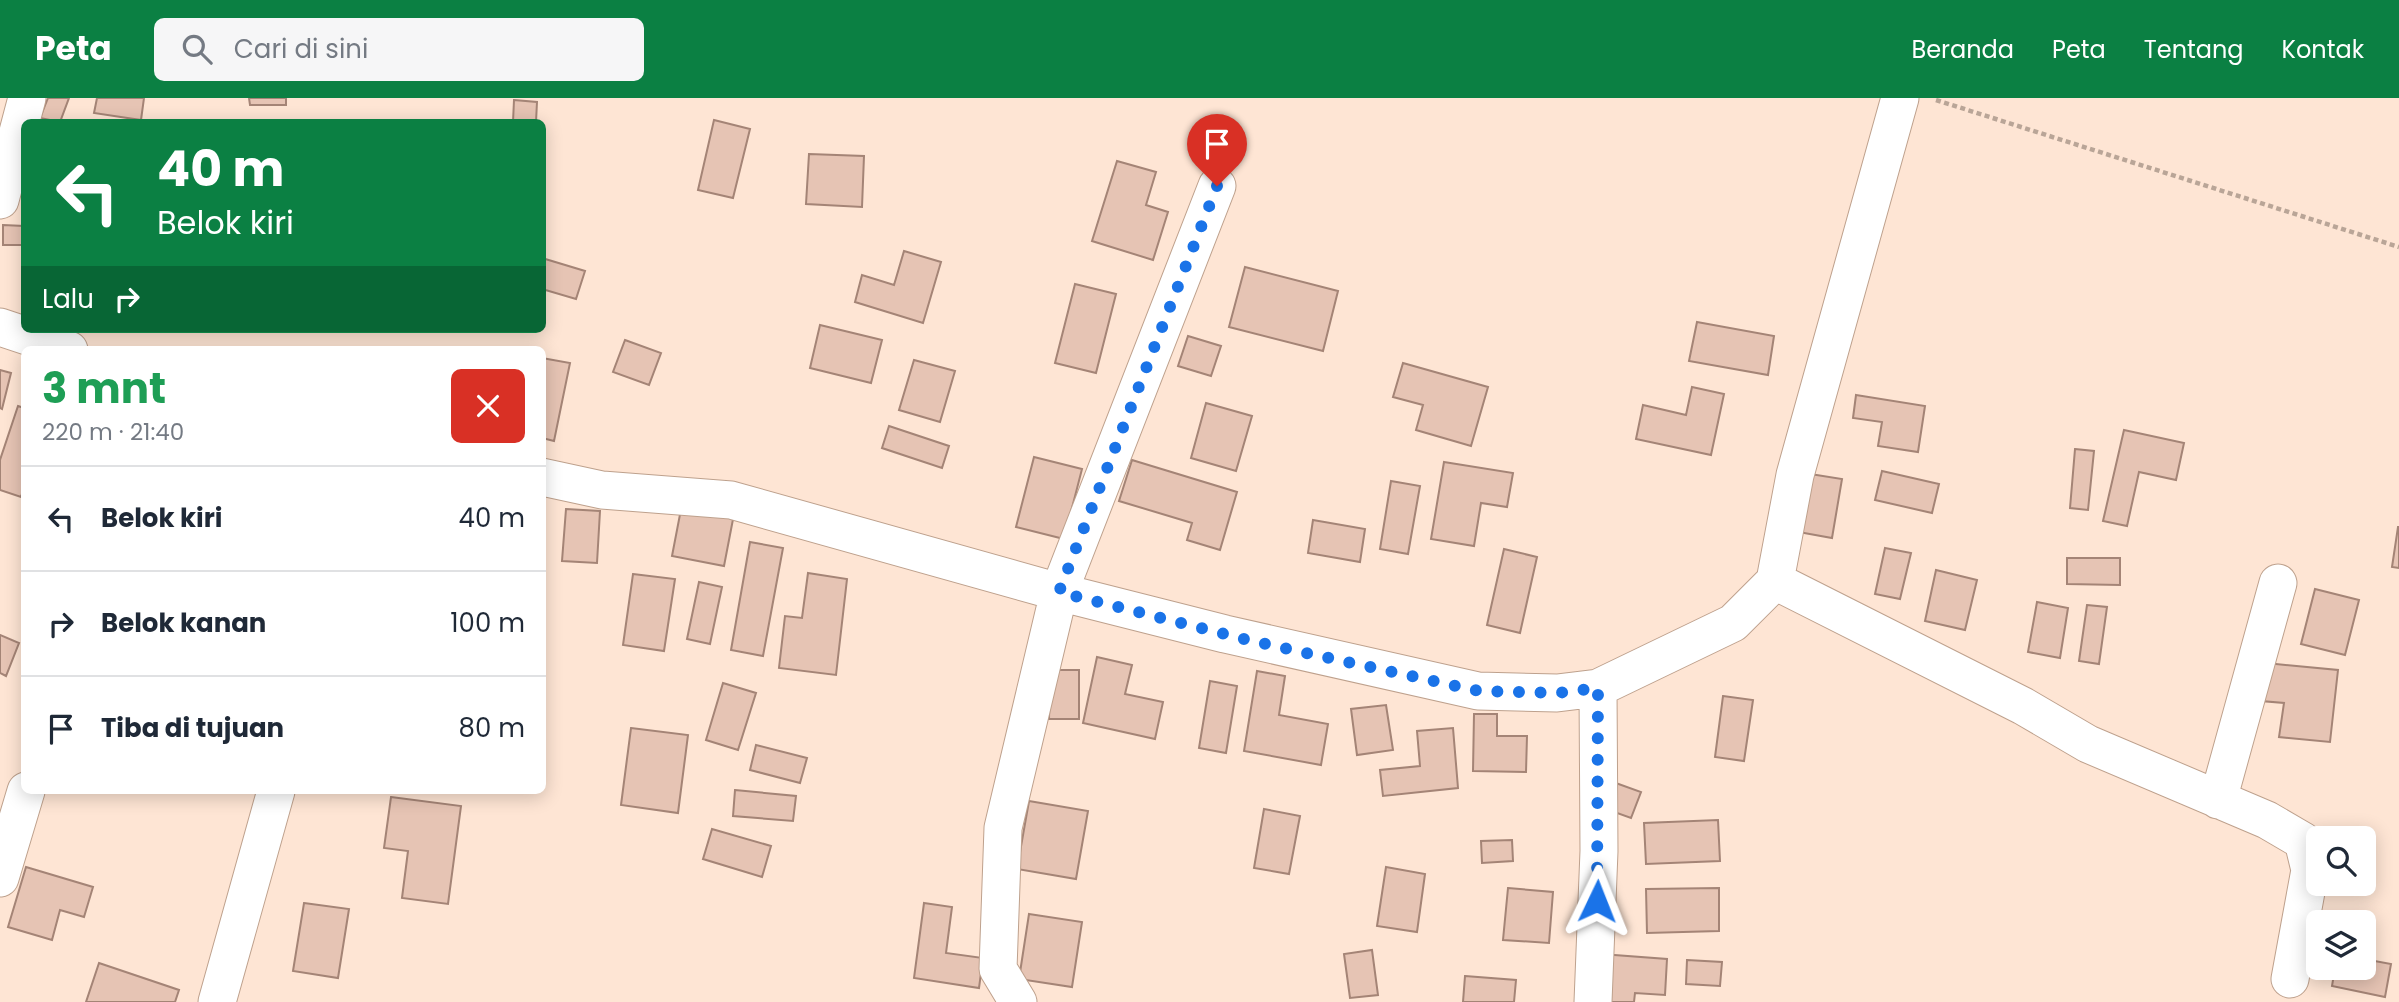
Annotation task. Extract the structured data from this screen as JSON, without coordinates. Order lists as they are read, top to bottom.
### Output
{
  "page": {
    "header": "Peta",
    "search": "Cari di sini",
    "nav": [
      "Beranda",
      "Peta",
      "Tentang",
      "Kontak"
    ],
    "turn": ["40 m", "Belok kiri"],
    "then": "Lalu",
    "heading": ["3 mnt", "220 m · 21:40"],
    "list": [
      {
        "name": "Belok kiri",
        "value": "40 m"
      },
      {
        "name": "Belok kanan",
        "value": "100 m"
      },
      {
        "name": "Tiba di tujuan",
        "value": "80 m"
      }
    ]
  }
}
